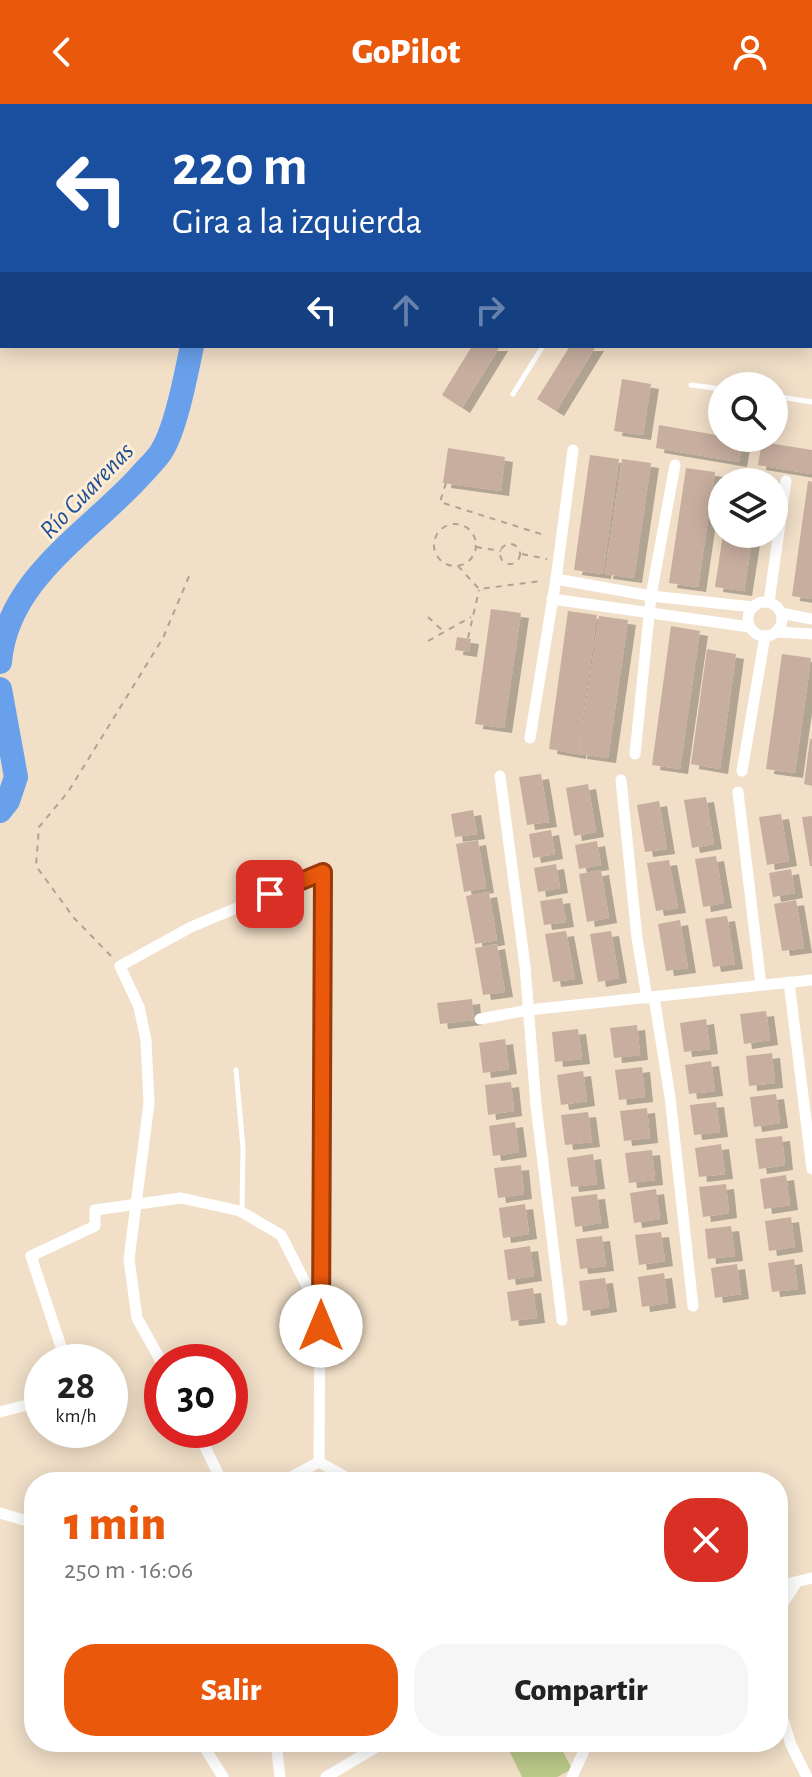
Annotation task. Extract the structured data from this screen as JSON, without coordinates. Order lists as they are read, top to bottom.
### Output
{
  "water": ["Río Guarenas"],
  "page": {
    "header": "GoPilot",
    "turn": ["220 m", "Gira a la izquierda"],
    "speed": "28 km/h",
    "limit": "30",
    "heading": ["1 min", "250 m · 16:06"],
    "buttons": ["Salir", "Compartir"]
  }
}
